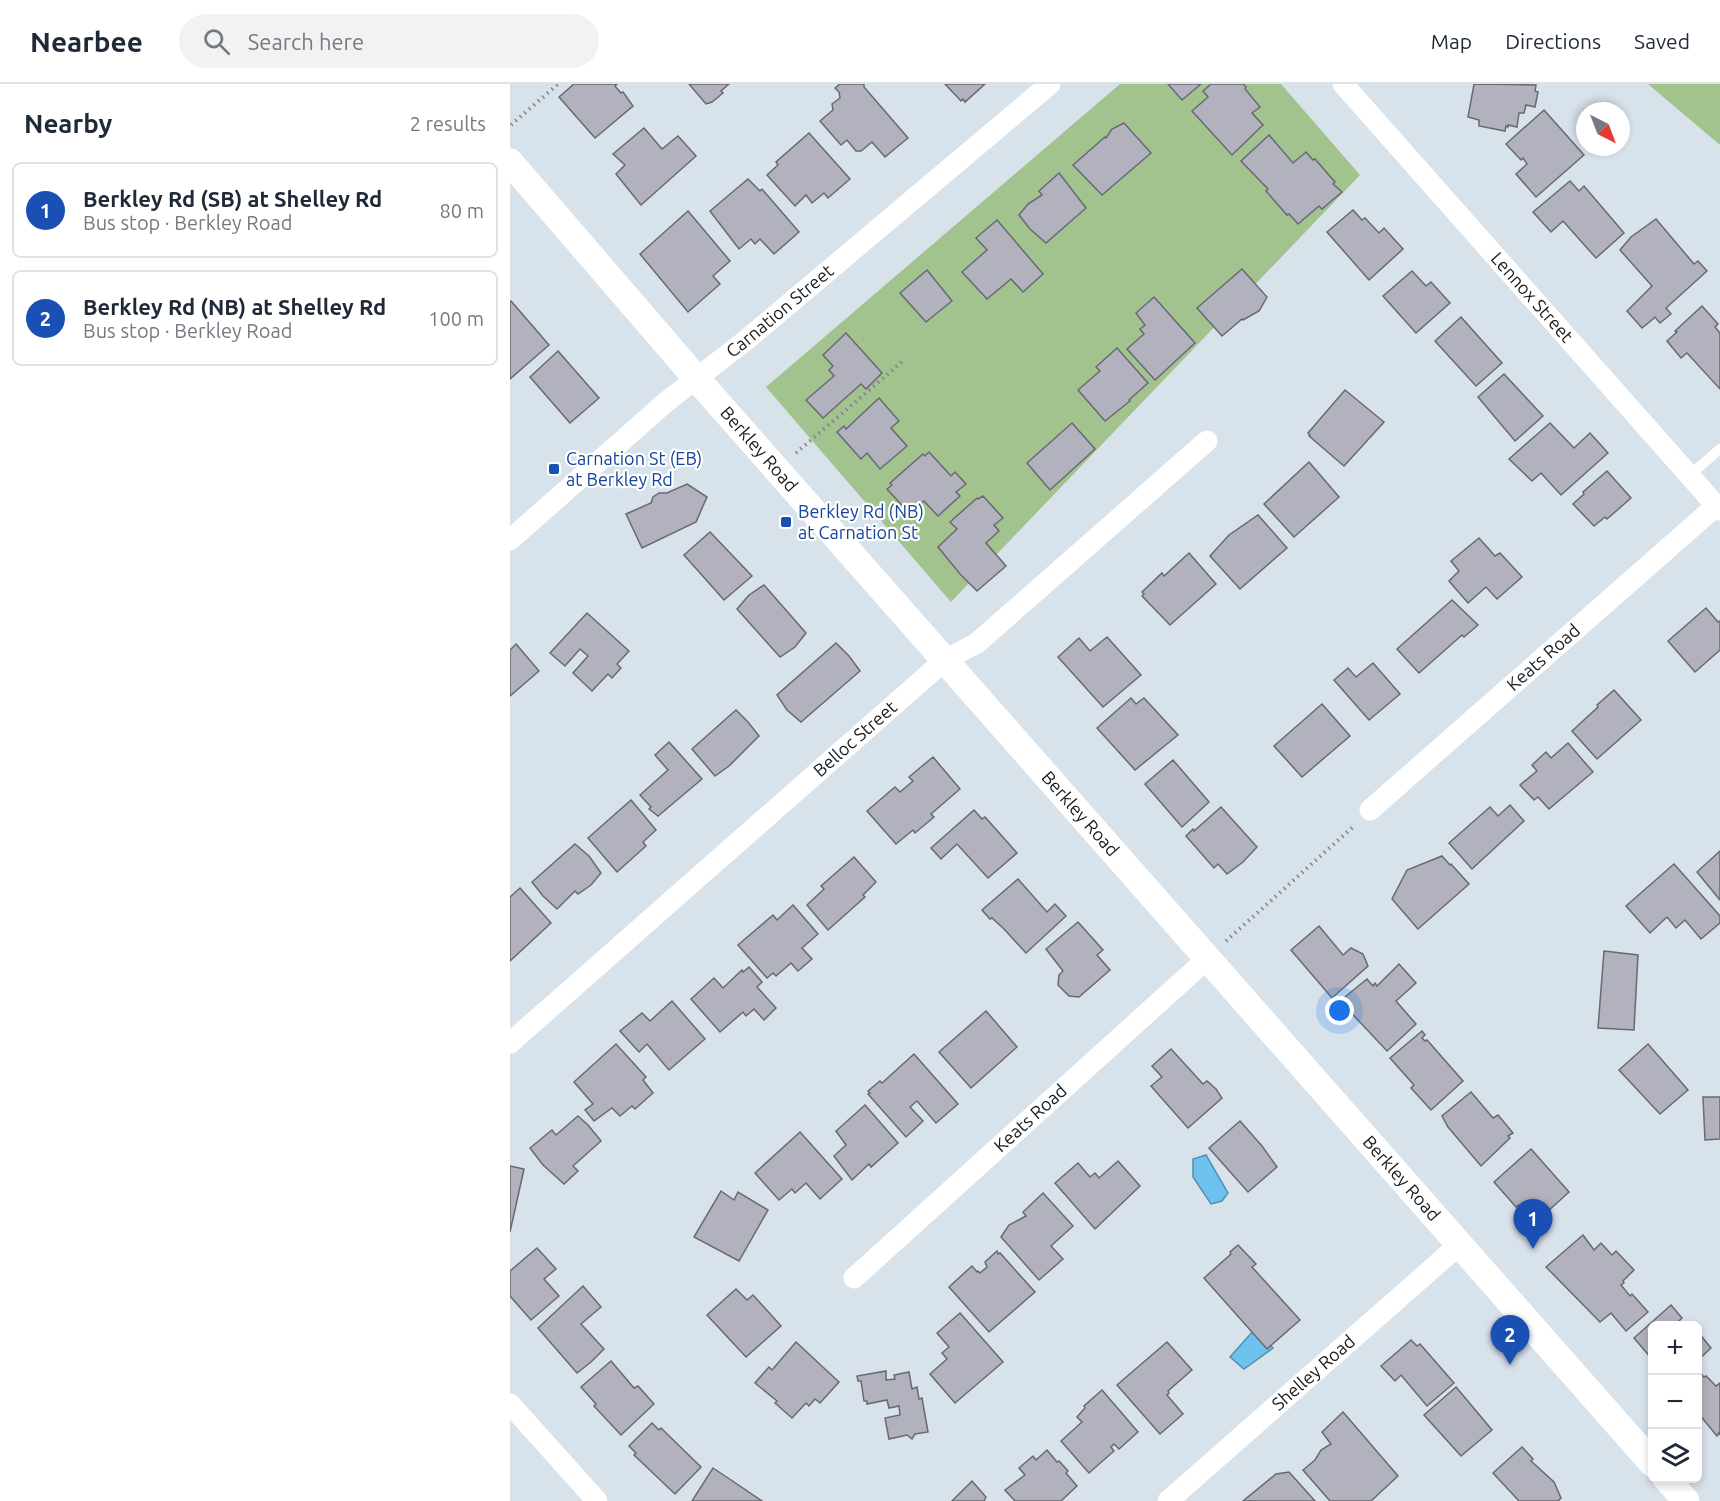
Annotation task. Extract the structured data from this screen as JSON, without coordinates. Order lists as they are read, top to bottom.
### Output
{
  "streets": {
    "street": [
      "Lennox Street",
      "Carnation Street",
      "Berkley Road",
      "Keats Road",
      "Belloc Street",
      "Shelley Road"
    ]
  },
  "crossings": [
    ["Lennox Street", "Keats Road"],
    ["Carnation Street", "Berkley Road"],
    ["Berkley Road", "Keats Road"],
    ["Berkley Road", "Belloc Street"],
    ["Berkley Road", "Shelley Road"]
  ],
  "places": {
    "transit": ["Carnation St (EB) at Berkley Rd", "Berkley Rd (NB) at Carnation St"]
  },
  "north": "bottom right",
  "page": {
    "header": "Nearbee",
    "search": "Search here",
    "nav": ["Map", "Directions", "Saved"],
    "heading": ["Nearby", "2 results"],
    "list": [
      {
        "mark": "1",
        "name": "Berkley Rd (SB) at Shelley Rd",
        "note": "Bus stop · Berkley Road",
        "value": "80 m"
      },
      {
        "mark": "2",
        "name": "Berkley Rd (NB) at Shelley Rd",
        "note": "Bus stop · Berkley Road",
        "value": "100 m"
      }
    ],
    "pins": ["1", "2"],
    "map_buttons": ["+", "−"]
  }
}
